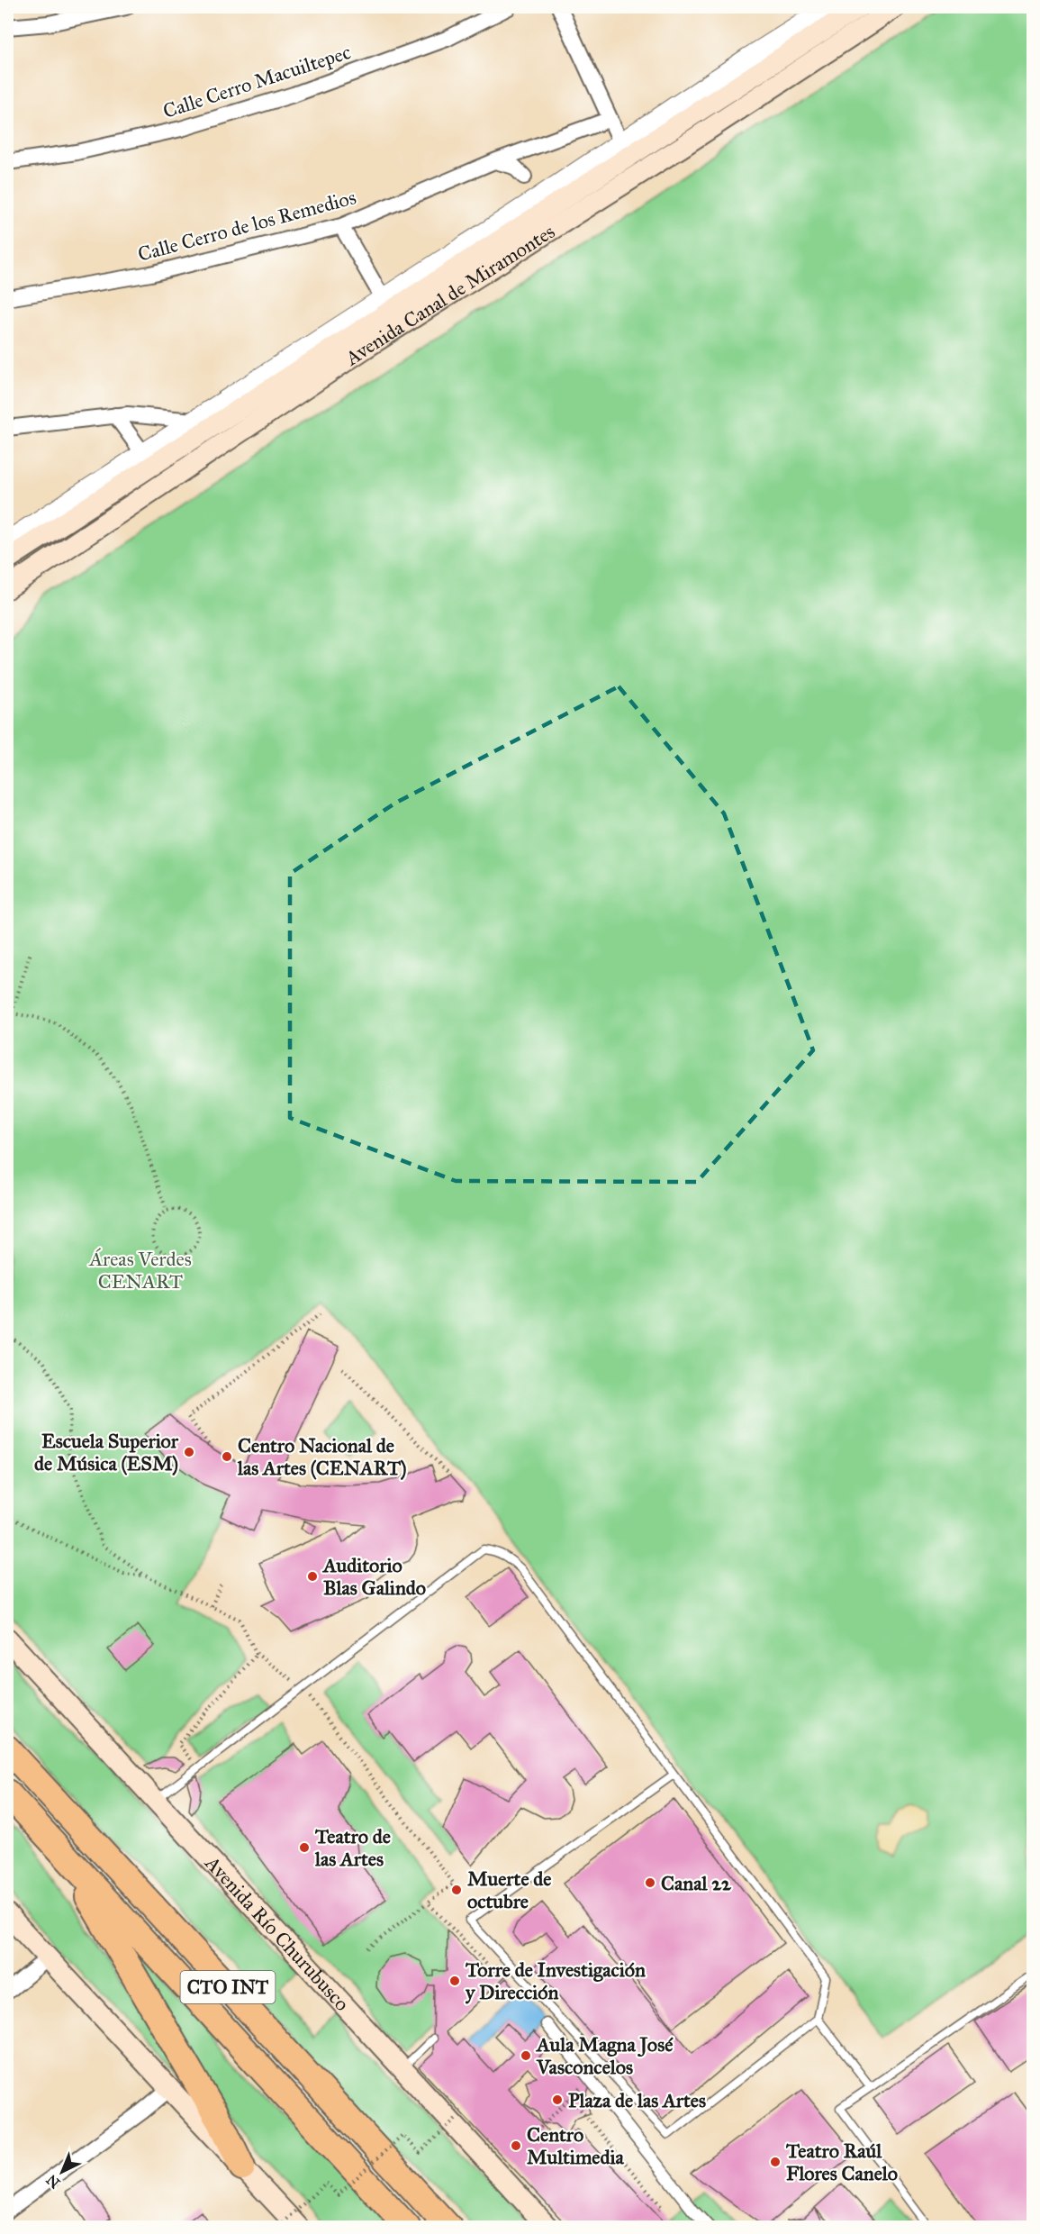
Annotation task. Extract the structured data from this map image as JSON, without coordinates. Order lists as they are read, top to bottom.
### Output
{
  "streets": {
    "highway": ["CTO INT"],
    "main road": ["Avenida Canal de Miramontes", "Avenida Río Churubusco"],
    "street": ["Calle Cerro Macuiltepec", "Calle Cerro de los Remedios"]
  },
  "parks": ["Áreas Verdes CENART"],
  "places": [
    "Escuela Superior de Música (ESM)",
    "Centro Nacional de las Artes (CENART)",
    "Auditorio Blas Galindo",
    "Teatro de las Artes",
    "Canal 22",
    "Muerte de octubre",
    "Torre de Investigación y Dirección",
    "Aula Magna José Vasconcelos",
    "Plaza de las Artes",
    "Centro Multimedia",
    "Teatro Raúl Flores Canelo"
  ],
  "north": "bottom left"
}
